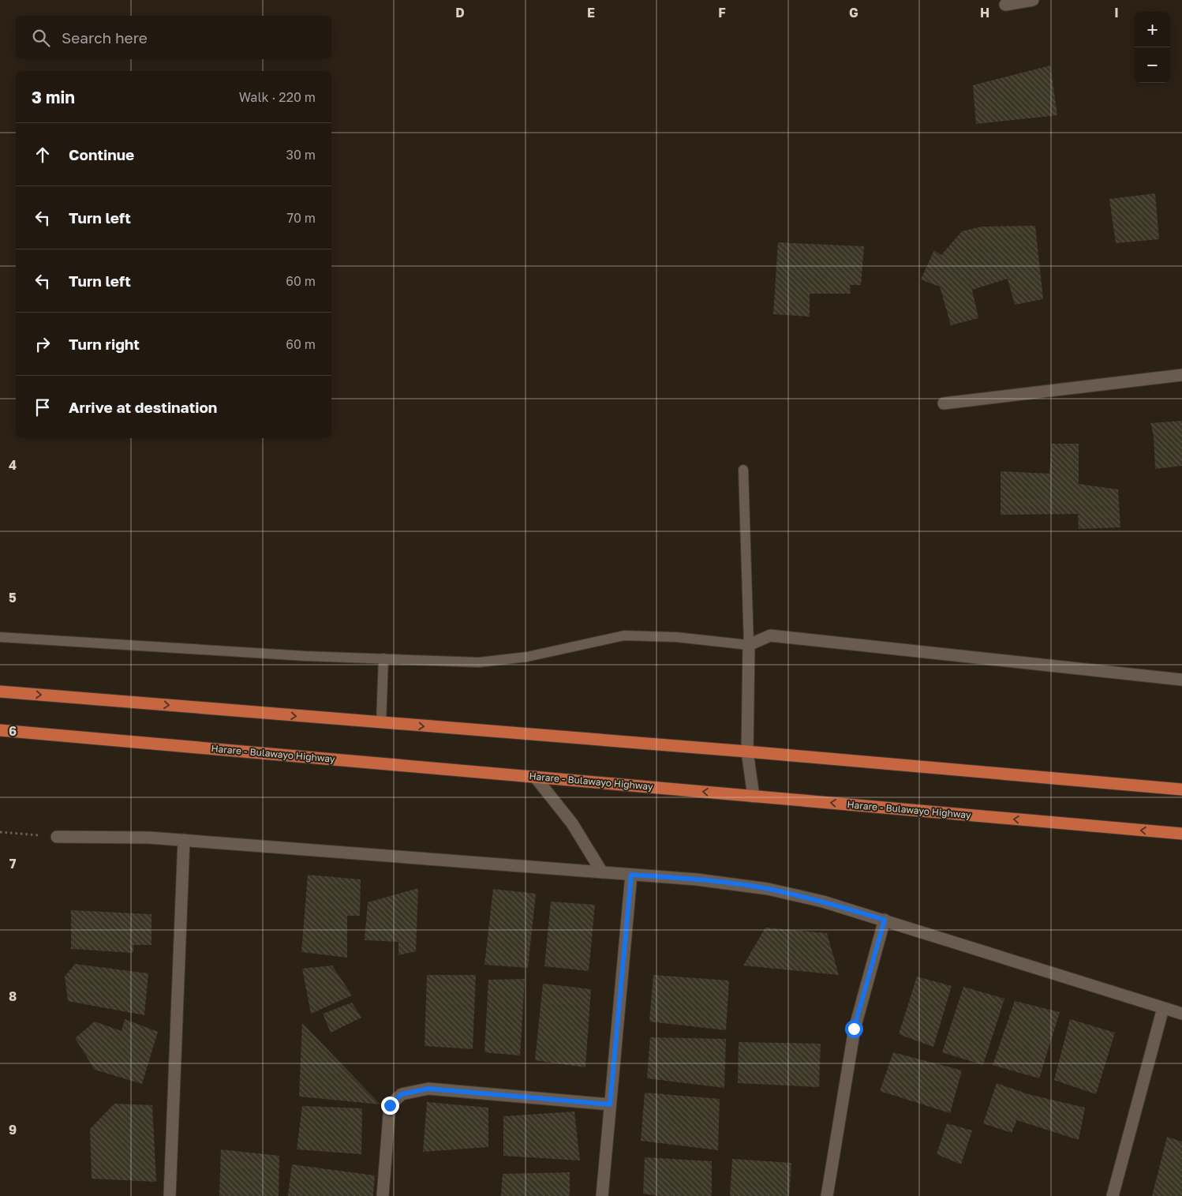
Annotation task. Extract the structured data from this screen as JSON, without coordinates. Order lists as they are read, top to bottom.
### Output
{
  "streets": {
    "highway": ["Harare - Bulawayo Highway"]
  },
  "page": {
    "map_buttons": ["+", "−"],
    "search": "Search here",
    "heading": ["3 min", "Walk · 220 m"],
    "list": [
      ["Continue", "30 m"],
      ["Turn left", "70 m"],
      ["Turn left", "60 m"],
      ["Turn right", "60 m"],
      "Arrive at destination"
    ]
  },
  "grid": {
    "columns": [
      "D",
      "E",
      "F",
      "G",
      "H",
      "I"
    ],
    "rows": [
      "4",
      "5",
      "6",
      "7",
      "8",
      "9"
    ]
  }
}
